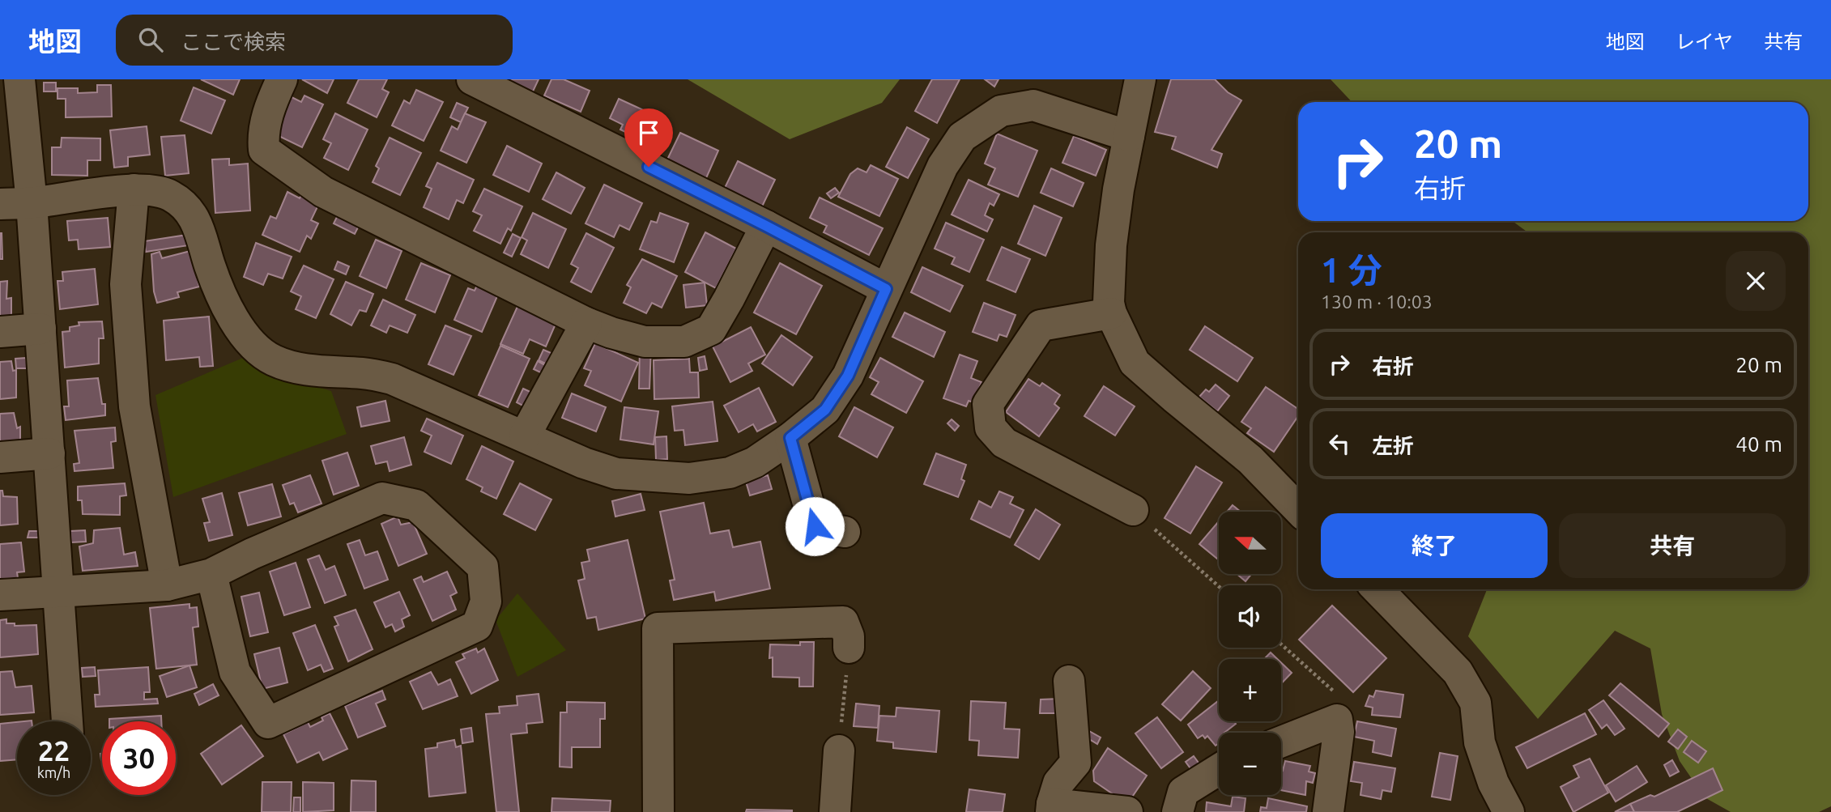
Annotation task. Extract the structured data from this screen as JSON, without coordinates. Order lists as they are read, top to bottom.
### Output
{
  "north": "left",
  "page": {
    "header": "地図",
    "search": "ここで検索",
    "nav": ["地図", "レイヤ", "共有"],
    "turn": ["20 m", "右折"],
    "heading": ["1 分", "130 m · 10:03"],
    "list": [
      {
        "name": "右折",
        "value": "20 m"
      },
      {
        "name": "左折",
        "value": "40 m"
      }
    ],
    "buttons": ["終了", "共有"],
    "map_buttons": ["+", "−"],
    "speed": "22 km/h",
    "limit": "30"
  }
}
